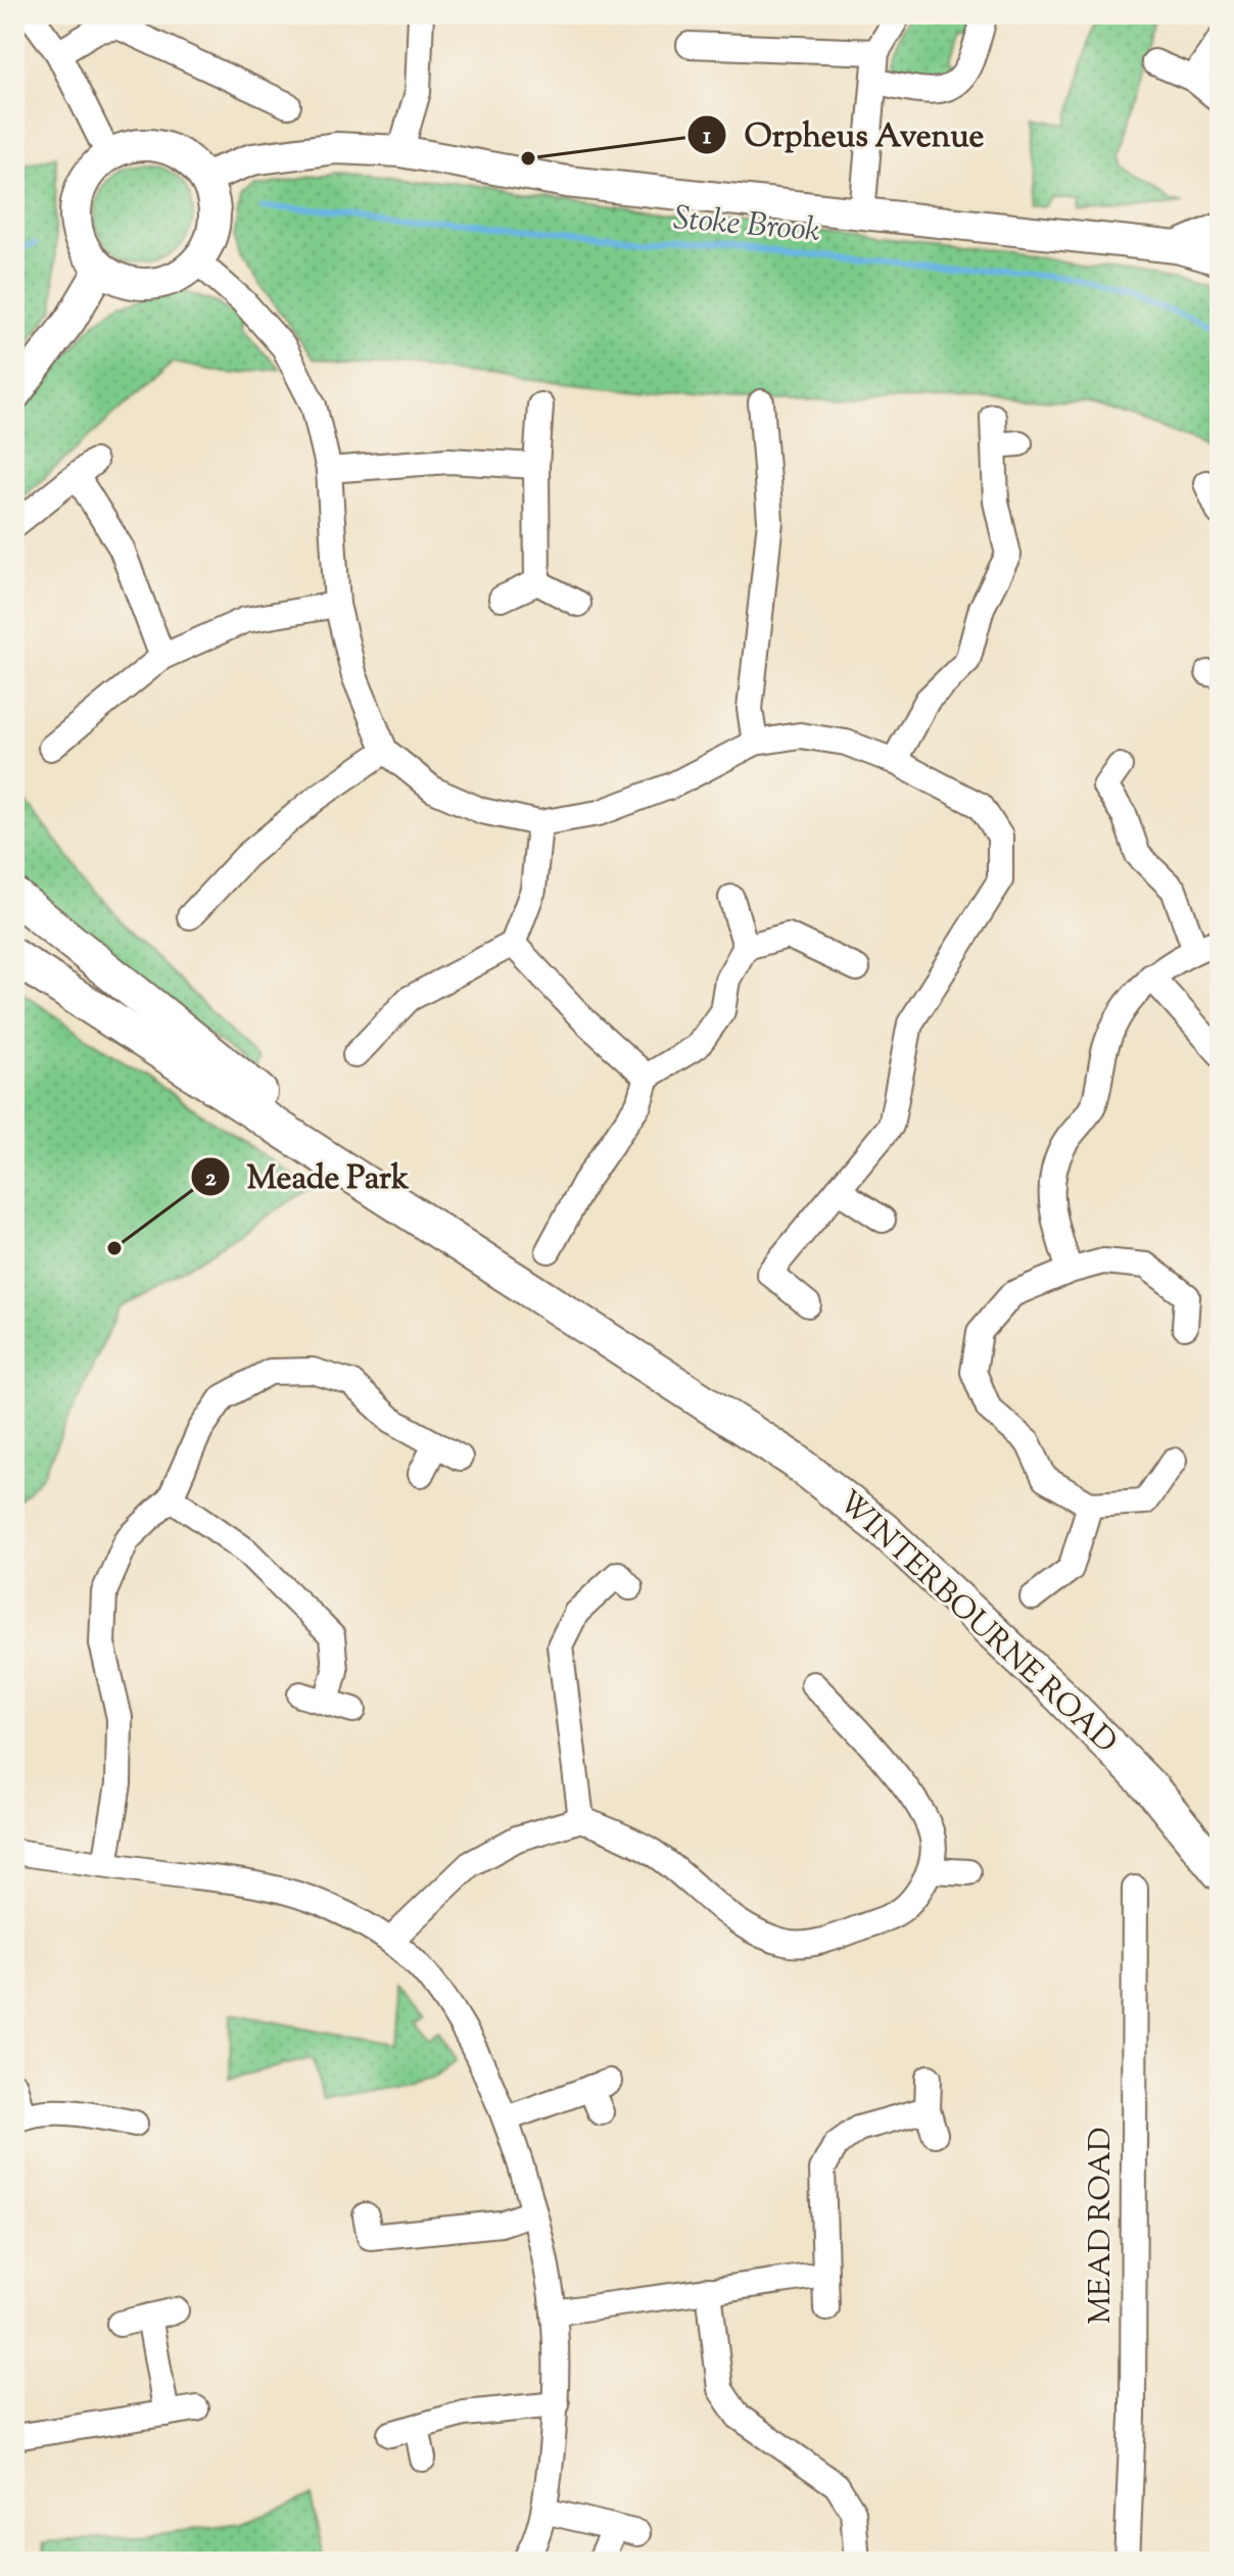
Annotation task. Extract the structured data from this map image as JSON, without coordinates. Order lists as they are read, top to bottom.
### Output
{
  "streets": {
    "main road": ["WINTERBOURNE ROAD"],
    "street": ["MEAD ROAD"]
  },
  "water": ["Stoke Brook"],
  "places": ["Orpheus Avenue", "Meade Park"]
}
